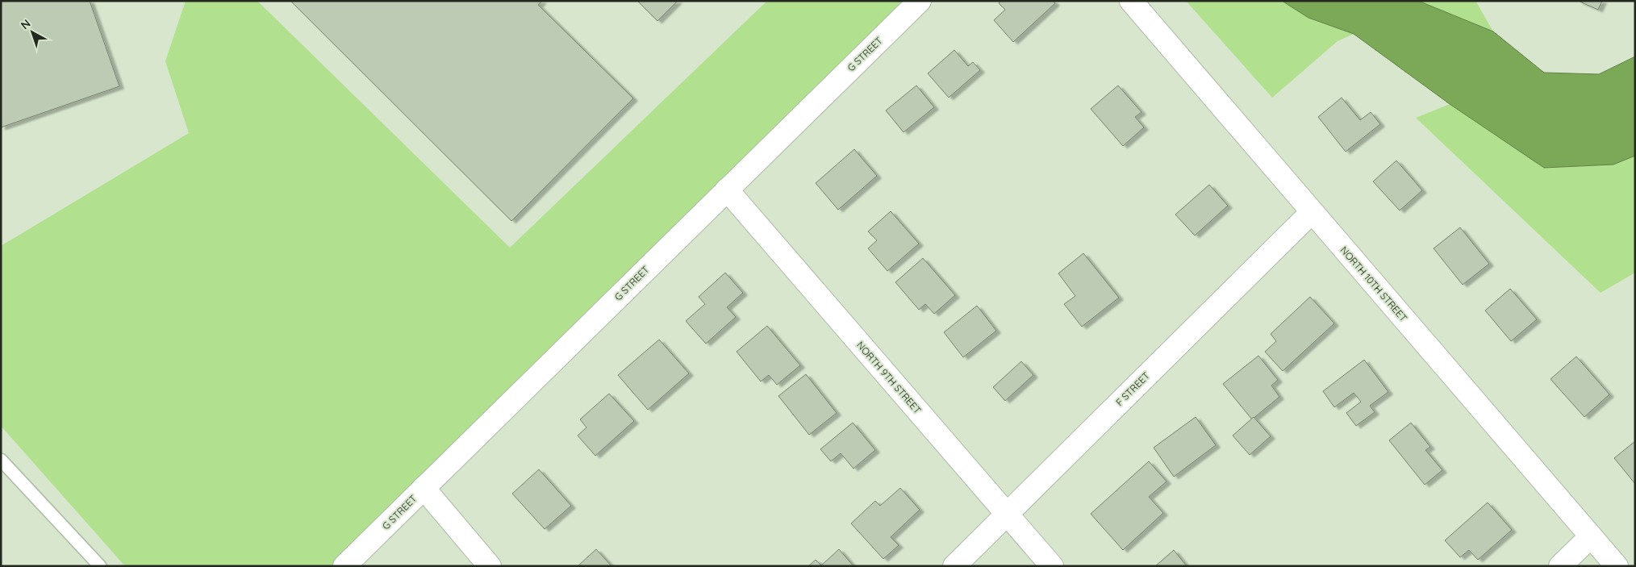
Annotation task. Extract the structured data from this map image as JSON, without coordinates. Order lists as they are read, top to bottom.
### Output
{
  "streets": {
    "street": [
      "G STREET",
      "NORTH 10TH STREET",
      "NORTH 9TH STREET",
      "F STREET"
    ]
  },
  "crossings": [
    ["G STREET", "NORTH 9TH STREET"],
    ["NORTH 10TH STREET", "F STREET"],
    ["NORTH 9TH STREET", "F STREET"]
  ],
  "north": "top left"
}
